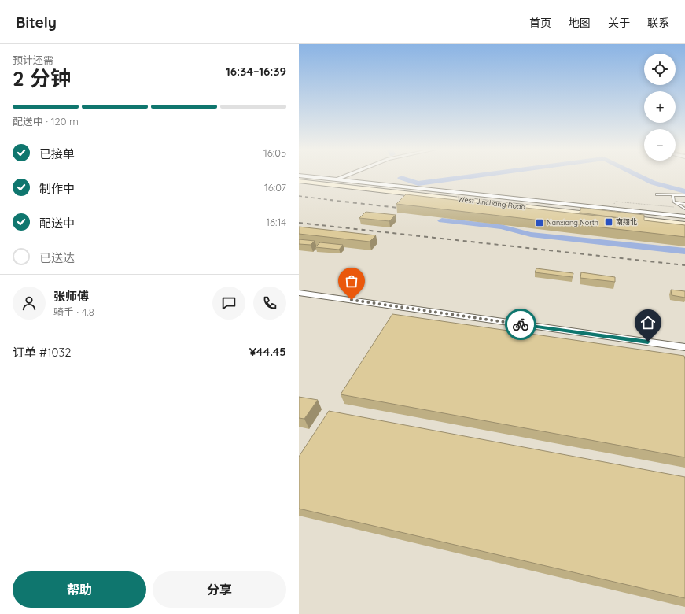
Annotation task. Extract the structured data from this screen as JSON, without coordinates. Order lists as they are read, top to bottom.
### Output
{
  "streets": {
    "main road": ["West Jinchang Road"]
  },
  "places": {
    "transit": ["南翔北", "Nanxiang North"]
  },
  "page": {
    "header": "Bitely",
    "nav": [
      "首页",
      "地图",
      "关于",
      "联系"
    ],
    "heading": ["2 分钟", "预计还需", "16:34–16:39"],
    "panel": [
      "张师傅",
      "骑手 · 4.8",
      "订单 #1032",
      "¥44.45"
    ],
    "map_buttons": ["+", "−"],
    "bar": "配送中 · 120 m",
    "list": [
      ["已接单", "16:05"],
      ["制作中", "16:07"],
      ["配送中", "16:14"],
      "已送达"
    ],
    "buttons": ["帮助", "分享"]
  }
}
